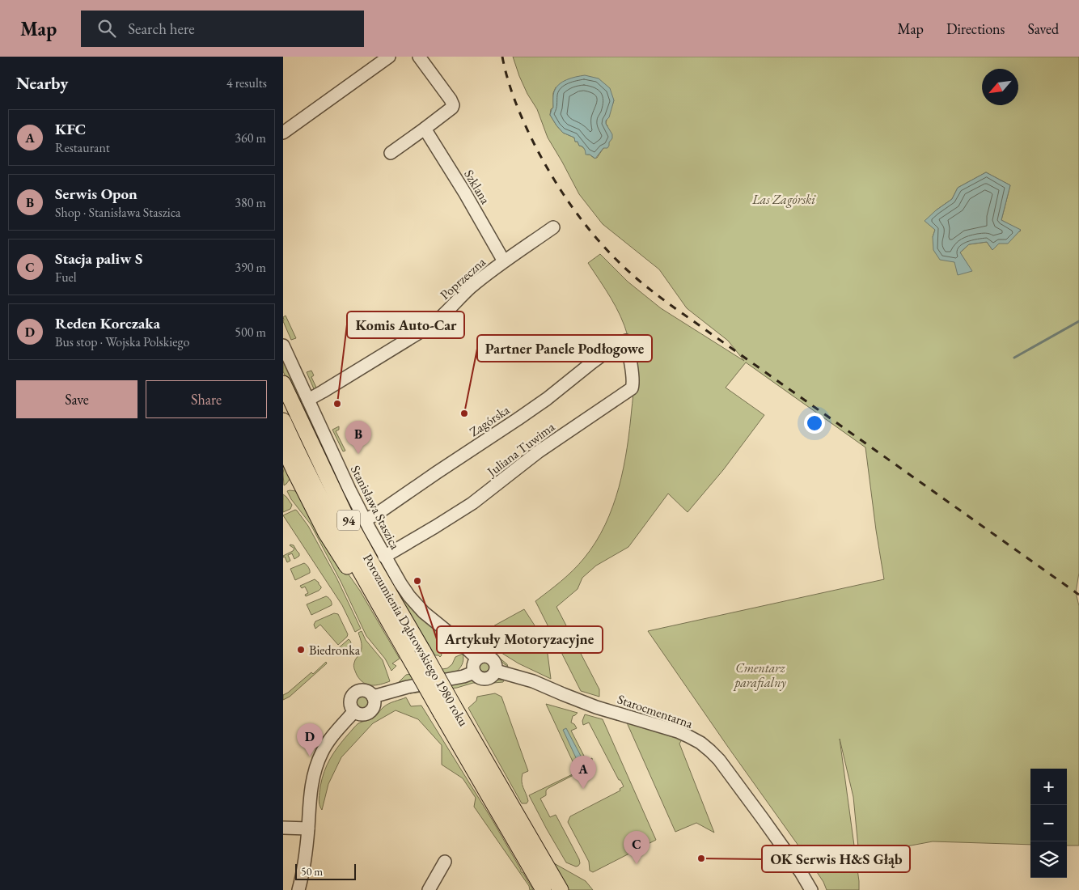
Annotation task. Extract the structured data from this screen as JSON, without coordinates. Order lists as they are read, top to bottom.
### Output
{
  "streets": {
    "main road": ["94", "Porozumienia Dąbrowskiego 1980 roku"],
    "street": [
      "Szklana",
      "Poprzeczna",
      "Zagórska",
      "Juliana Tuwima",
      "Stanisława Staszica",
      "Starocmentarna"
    ]
  },
  "crossings": [
    ["Szklana", "Poprzeczna"],
    ["Poprzeczna", "Stanisława Staszica"],
    ["Zagórska", "Juliana Tuwima"],
    ["Zagórska", "Stanisława Staszica"],
    ["Juliana Tuwima", "Stanisława Staszica"],
    ["Stanisława Staszica", "Starocmentarna"]
  ],
  "parks": ["Las Zagórski", "Cmentarz parafialny"],
  "places": [
    "Komis Auto-Car",
    "Partner Panele Podłogowe",
    "Artykuły Motoryzacyjne",
    "Biedronka",
    "OK Serwis H&S Głąb"
  ],
  "scale_bar": "50 m",
  "north": "bottom left",
  "page": {
    "header": "Map",
    "search": "Search here",
    "nav": ["Map", "Directions", "Saved"],
    "heading": ["Nearby", "4 results"],
    "list": [
      {
        "mark": "A",
        "name": "KFC",
        "note": "Restaurant",
        "value": "360 m"
      },
      {
        "mark": "B",
        "name": "Serwis Opon",
        "note": "Shop · Stanisława Staszica",
        "value": "380 m"
      },
      {
        "mark": "C",
        "name": "Stacja paliw S",
        "note": "Fuel",
        "value": "390 m"
      },
      {
        "mark": "D",
        "name": "Reden Korczaka",
        "note": "Bus stop · Wojska Polskiego",
        "value": "500 m"
      }
    ],
    "buttons": ["Save", "Share"],
    "pins": [
      "B",
      "D",
      "A",
      "C"
    ],
    "map_buttons": ["+", "−"],
    "scale": "50 m"
  }
}
